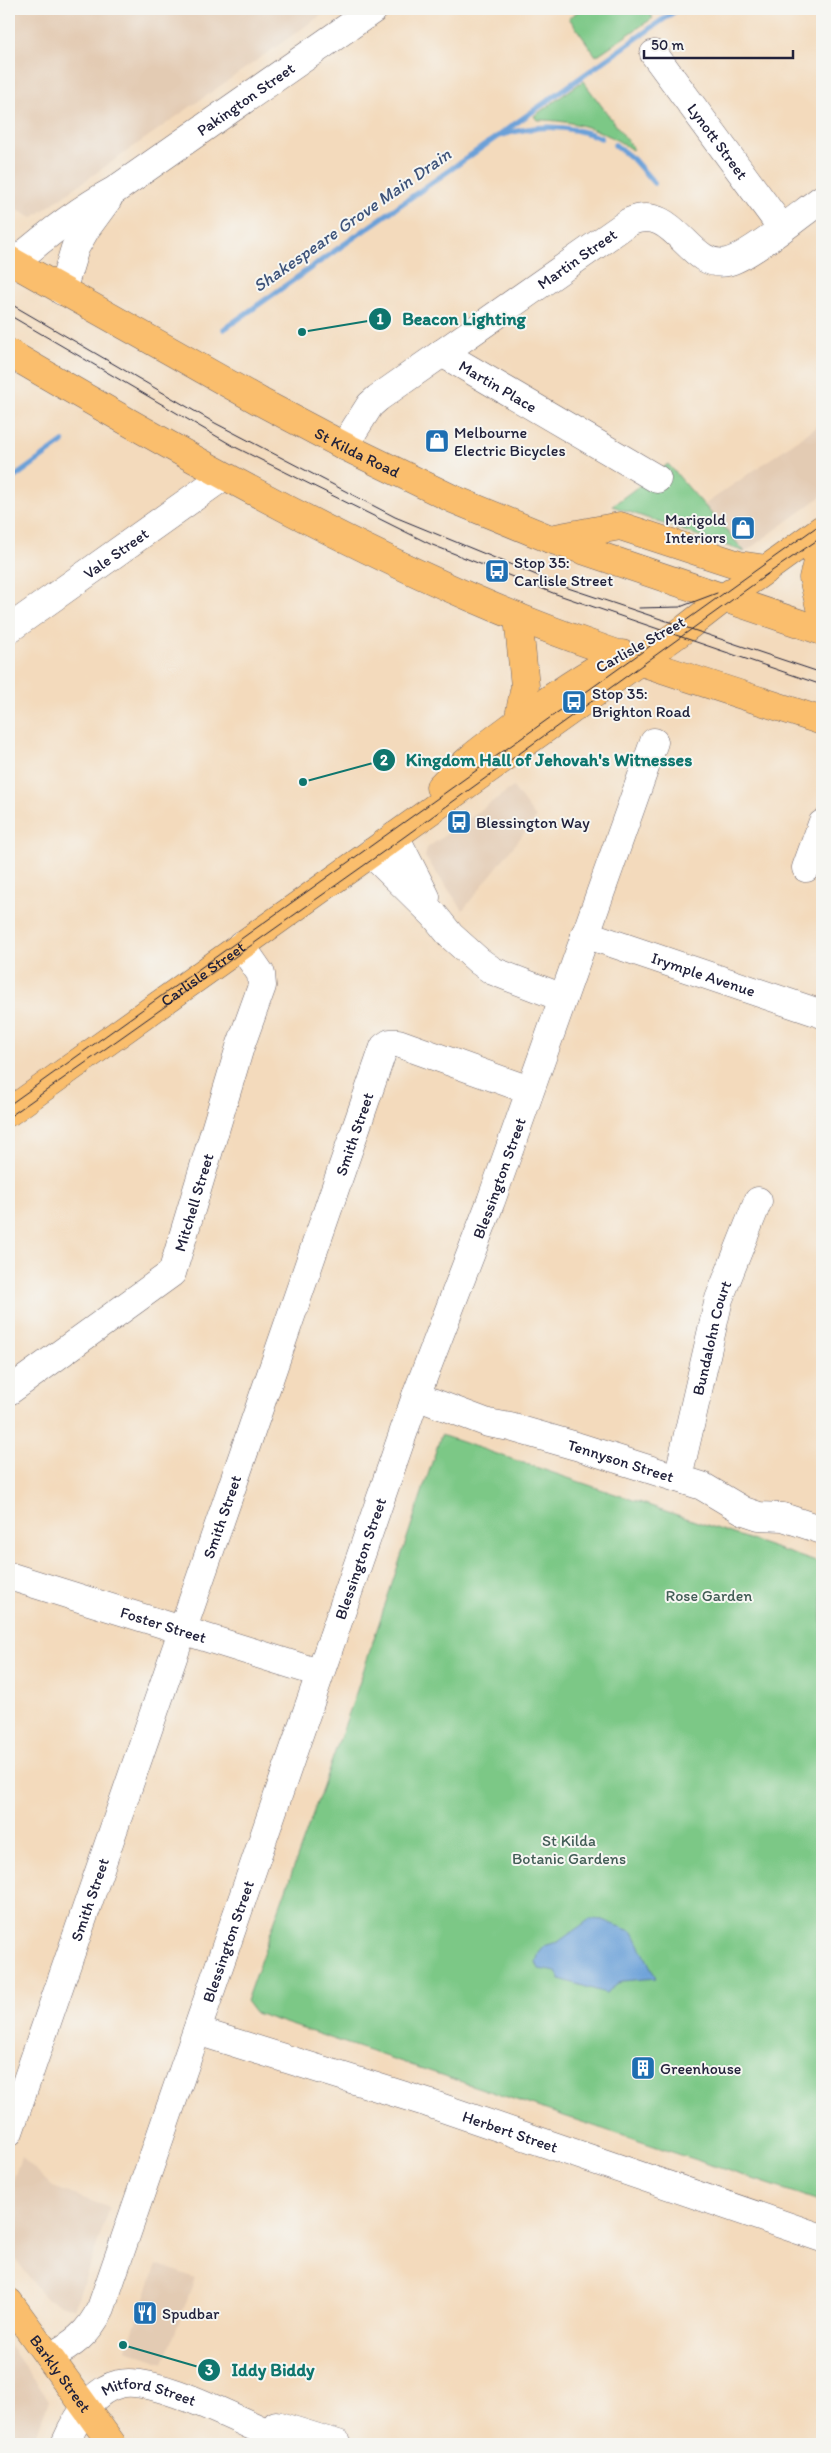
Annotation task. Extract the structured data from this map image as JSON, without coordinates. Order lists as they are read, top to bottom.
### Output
{
  "streets": {
    "main road": ["St Kilda Road", "Carlisle Street", "Barkly Street"],
    "street": [
      "Pakington Street",
      "Lynott Street",
      "Martin Street",
      "Martin Place",
      "Vale Street",
      "Irymple Avenue",
      "Smith Street",
      "Blessington Street",
      "Mitchell Street",
      "Bundalohn Court",
      "Tennyson Street",
      "Foster Street",
      "Herbert Street",
      "Mitford Street"
    ]
  },
  "crossings": [
    ["Pakington Street", "St Kilda Road"],
    ["Lynott Street", "Martin Street"],
    ["Martin Street", "Martin Place"],
    ["Martin Street", "St Kilda Road"],
    ["St Kilda Road", "Carlisle Street"],
    ["Carlisle Street", "Mitchell Street"],
    ["Irymple Avenue", "Blessington Street"],
    ["Smith Street", "Blessington Street"],
    ["Smith Street", "Foster Street"],
    ["Blessington Street", "Tennyson Street"],
    ["Blessington Street", "Foster Street"],
    ["Blessington Street", "Herbert Street"],
    ["Blessington Street", "Barkly Street"],
    ["Bundalohn Court", "Tennyson Street"],
    ["Barkly Street", "Mitford Street"]
  ],
  "water": ["Shakespeare Grove Main Drain"],
  "parks": ["Rose Garden", "St Kilda Botanic Gardens"],
  "places": {
    "other": ["Beacon Lighting", "Kingdom Hall of Jehovah's Witnesses", "Iddy Biddy"],
    "shop": ["Melbourne Electric Bicycles", "Marigold Interiors"],
    "bus stop": ["Stop 35: Carlisle Street", "Stop 35: Brighton Road", "Blessington Way"],
    "building": ["Greenhouse"],
    "restaurant": ["Spudbar"]
  },
  "scale_bar": "50 m"
}
